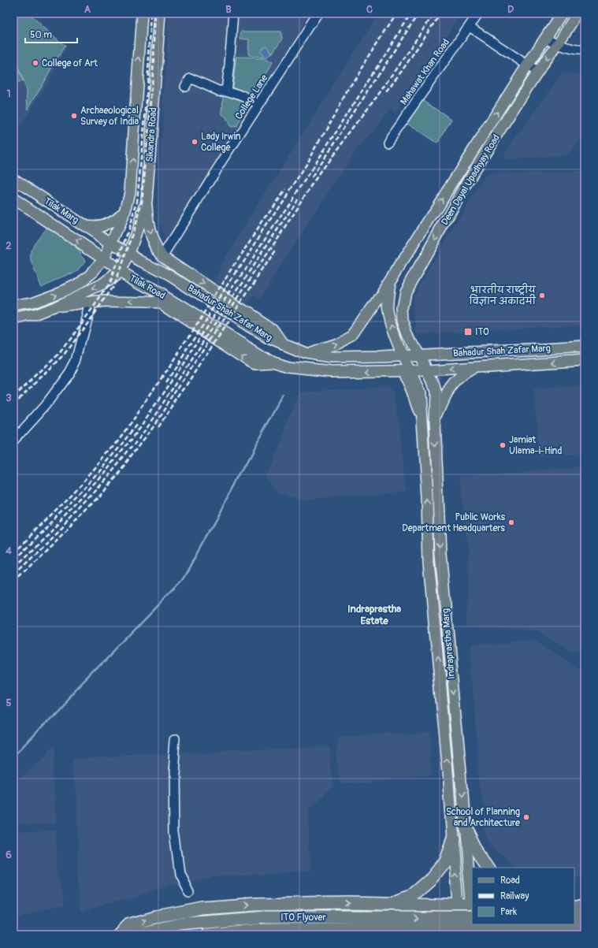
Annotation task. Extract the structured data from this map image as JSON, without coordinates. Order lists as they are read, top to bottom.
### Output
{
  "streets": {
    "highway": ["ITO Flyover"],
    "main road": [
      "Sikandra Road",
      "Deen Dayal Upadhyay Road",
      "Tilak Marg",
      "Tilak Road",
      "Bahadur Shah Zafar Marg",
      "Indraprastha Marg"
    ],
    "street": ["Mahawat Khan Road", "College Lane"]
  },
  "crossings": [
    ["Sikandra Road", "Tilak Marg"],
    ["Sikandra Road", "Tilak Road"],
    ["Deen Dayal Upadhyay Road", "Bahadur Shah Zafar Marg"],
    ["Deen Dayal Upadhyay Road", "Indraprastha Marg"],
    ["Tilak Marg", "Tilak Road"],
    ["Tilak Road", "Bahadur Shah Zafar Marg"],
    ["Bahadur Shah Zafar Marg", "Indraprastha Marg"]
  ],
  "districts": ["Indraprastha Estate"],
  "places": {
    "other": [
      "College of Art",
      "Archaeological Survey of India",
      "Lady Irwin College",
      "भारतीय राष्ट्रीय विज्ञान अकादमी",
      "Jamiat Ulama-i-Hind",
      "Public Works Department Headquarters",
      "School of Planning and Architecture"
    ],
    "transit": ["ITO"]
  },
  "legend": ["Road", "Railway", "Park"],
  "scale_bar": "50 m",
  "grid": {
    "columns": [
      "A",
      "B",
      "C",
      "D"
    ],
    "rows": [
      "1",
      "2",
      "3",
      "4",
      "5",
      "6"
    ]
  }
}
